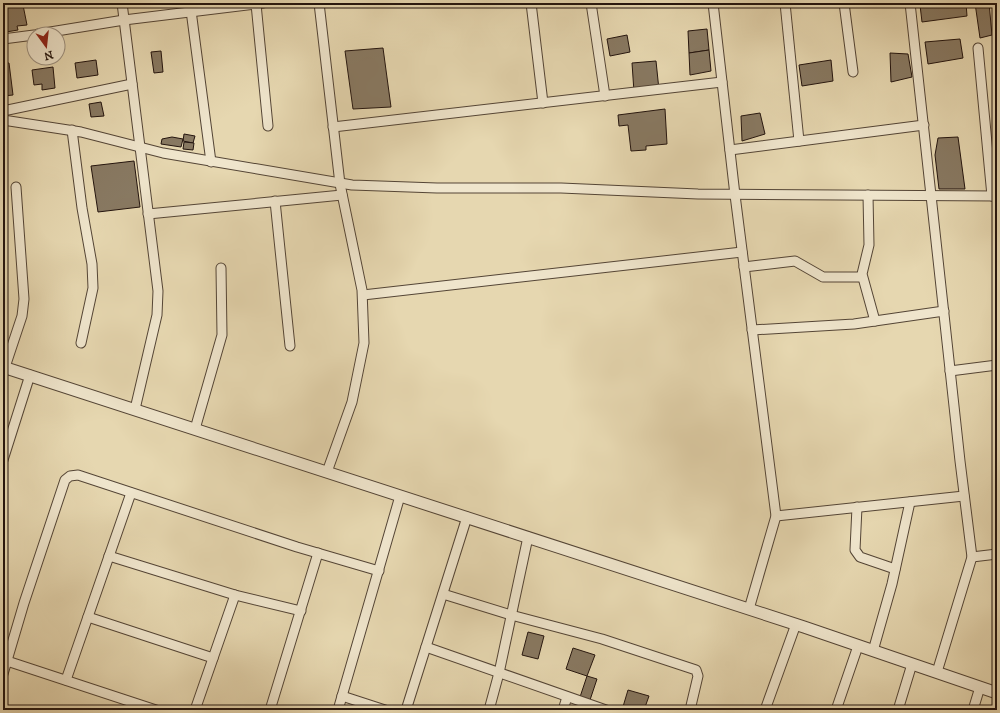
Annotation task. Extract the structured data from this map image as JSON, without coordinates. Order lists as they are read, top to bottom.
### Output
{
  "north": "bottom"
}
